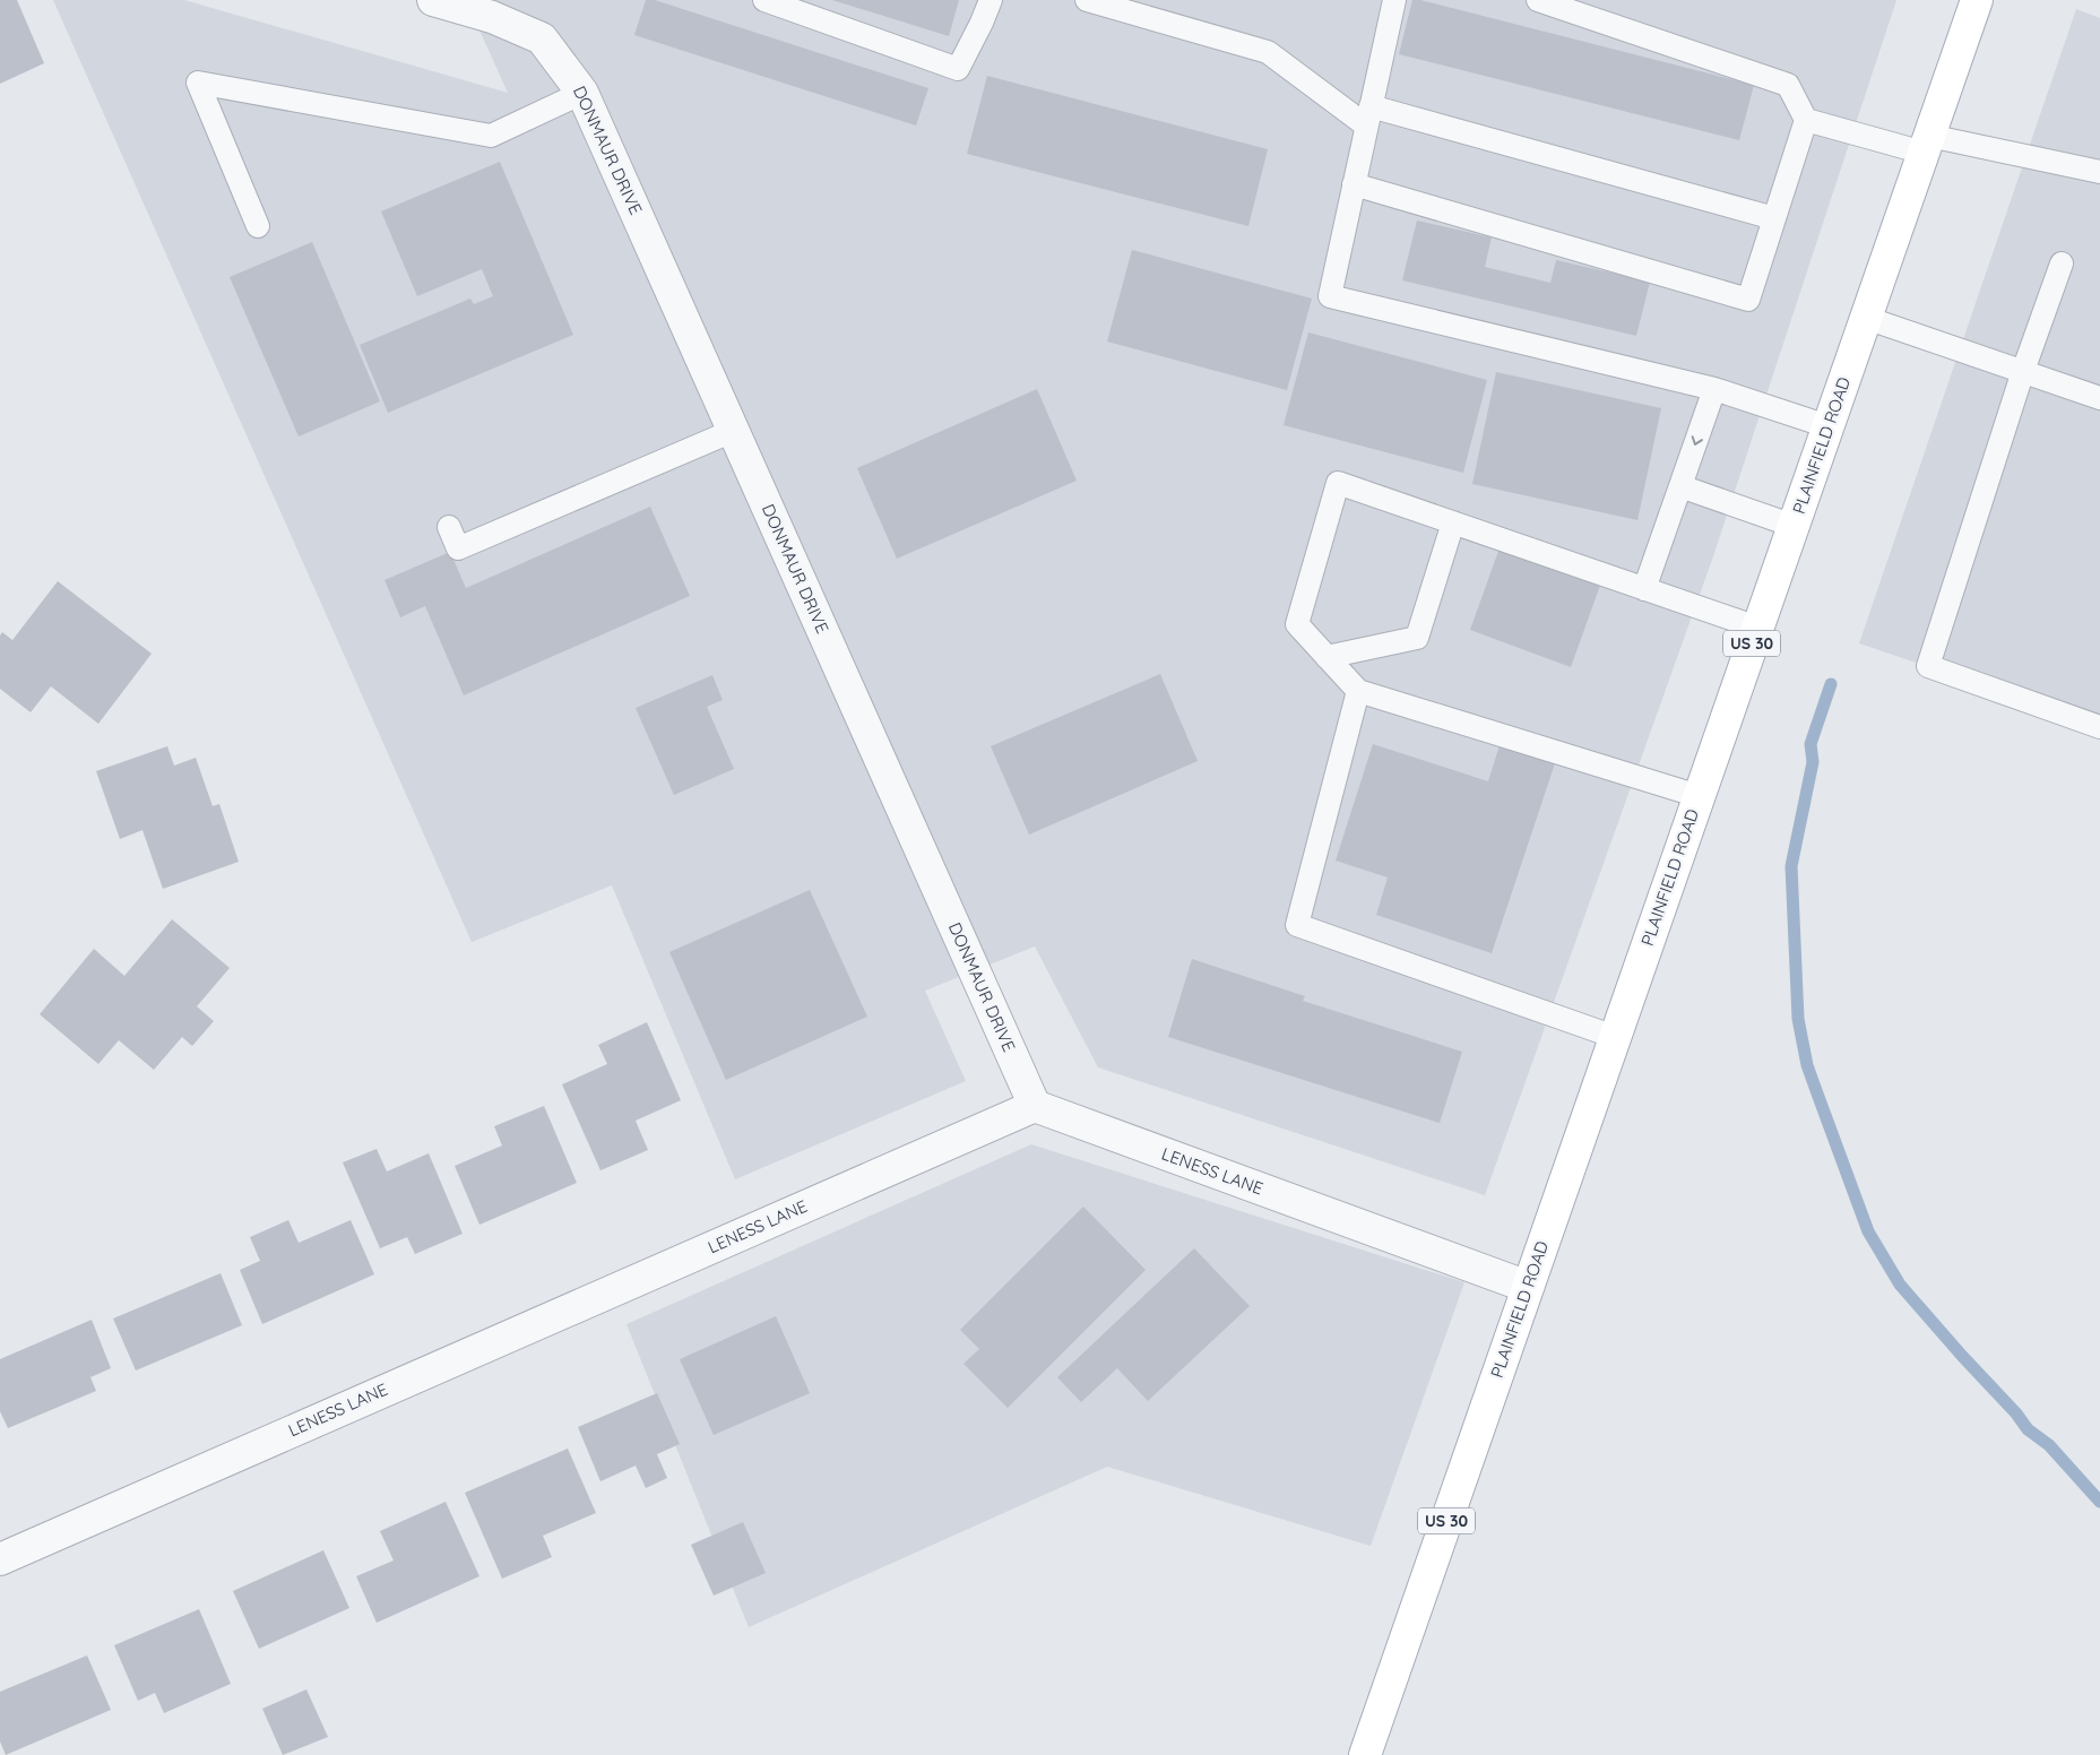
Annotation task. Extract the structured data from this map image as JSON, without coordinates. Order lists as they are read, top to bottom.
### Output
{
  "streets": {
    "main road": ["PLAINFIELD ROAD", "US 30"],
    "street": ["DONMAUR DRIVE", "LENESS LANE"]
  },
  "crossings": [
    ["DONMAUR DRIVE", "LENESS LANE"],
    ["PLAINFIELD ROAD", "LENESS LANE"]
  ]
}
